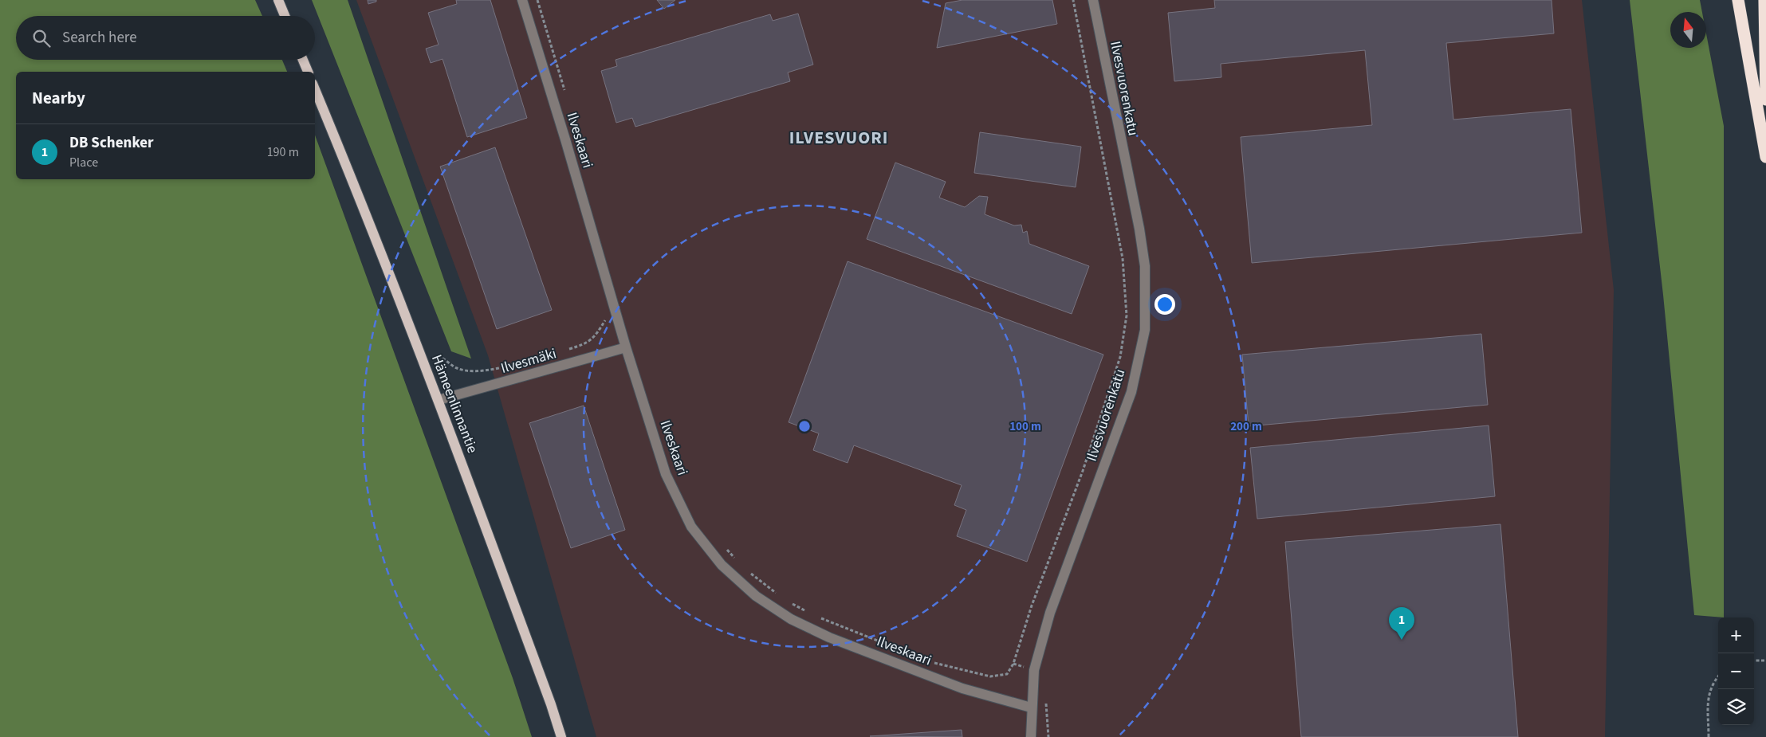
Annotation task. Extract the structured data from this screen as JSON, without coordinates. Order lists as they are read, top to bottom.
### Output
{
  "streets": {
    "main road": ["Hämeenlinnantie"],
    "street": ["Ilvesvuorenkatu", "Ilveskaari", "Ilvesmäki"]
  },
  "crossings": [
    ["Ilvesvuorenkatu", "Ilveskaari"],
    ["Ilveskaari", "Ilvesmäki"],
    ["Ilvesmäki", "Hämeenlinnantie"]
  ],
  "districts": ["ILVESVUORI"],
  "north": "top",
  "page": {
    "search": "Search here",
    "heading": "Nearby",
    "list": [
      {
        "mark": "1",
        "name": "DB Schenker",
        "note": "Place",
        "value": "190 m"
      }
    ],
    "pins": "1",
    "map_buttons": ["+", "−"]
  },
  "rings": ["100 m", "200 m"]
}
